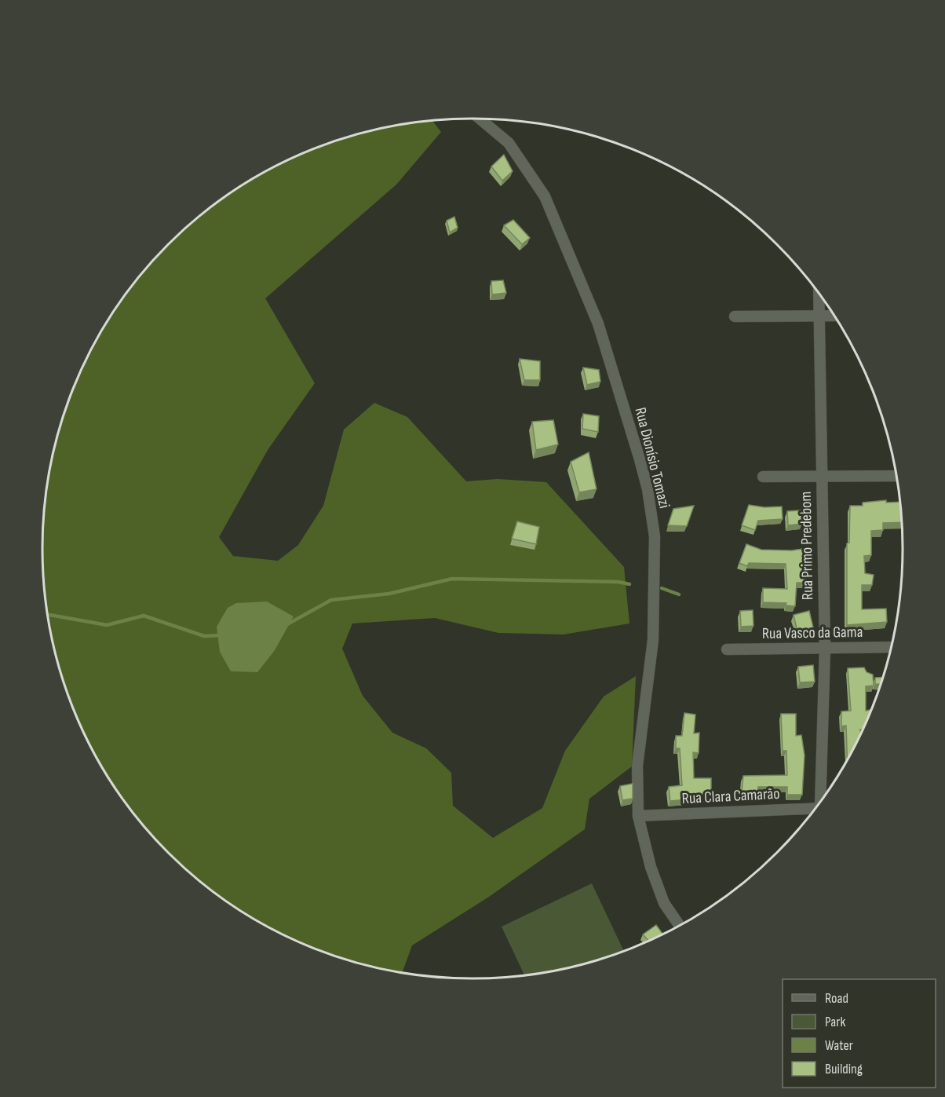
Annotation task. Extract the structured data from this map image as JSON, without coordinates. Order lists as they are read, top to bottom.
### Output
{
  "streets": {
    "street": [
      "Rua Dionísio Tomazi",
      "Rua Primo Predebom",
      "Rua Vasco da Gama",
      "Rua Clara Camarão"
    ]
  },
  "crossings": [
    ["Rua Dionísio Tomazi", "Rua Clara Camarão"],
    ["Rua Primo Predebom", "Rua Vasco da Gama"]
  ],
  "legend": [
    "Road",
    "Park",
    "Water",
    "Building"
  ]
}
